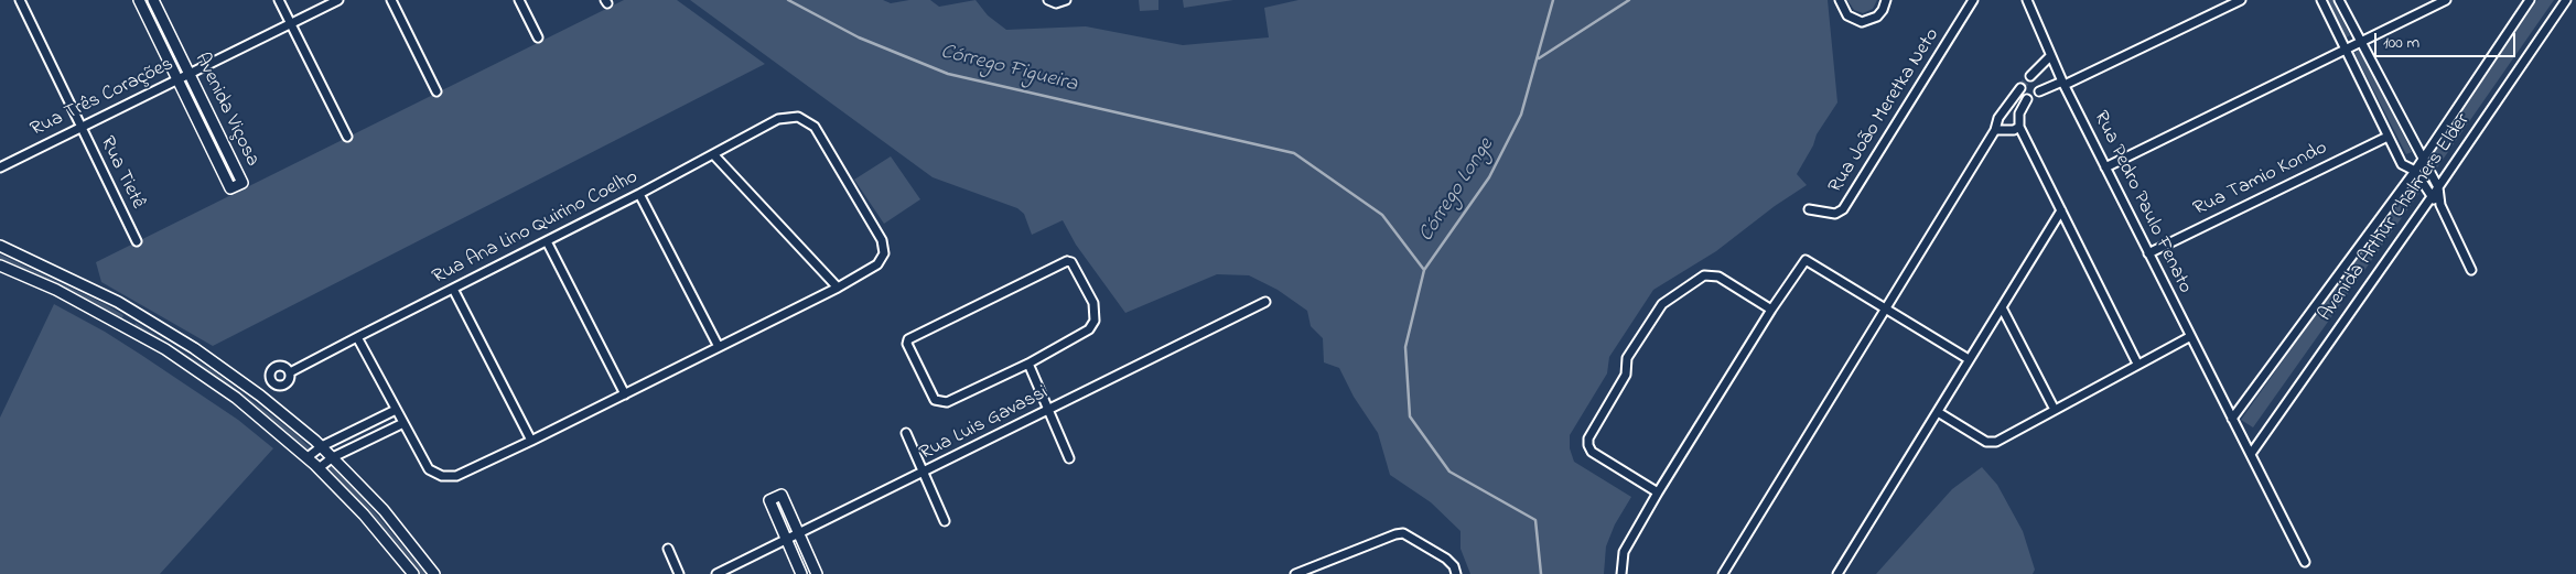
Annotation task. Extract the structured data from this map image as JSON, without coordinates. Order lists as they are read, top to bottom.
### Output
{
  "streets": {
    "street": [
      "Rua Três Corações",
      "Avenida Viçosa",
      "Rua João Meretka Neto",
      "Rua Tietê",
      "Rua Tamio Kondo",
      "Rua Pedro Paulo Fenato",
      "Avenida Arthur Chalmers Elder",
      "Rua Ana Lino Quirino Coelho",
      "Rua Luis Gavassi"
    ]
  },
  "crossings": [
    ["Rua Três Corações", "Avenida Viçosa"],
    ["Rua Três Corações", "Rua Tietê"],
    ["Rua Tamio Kondo", "Rua Pedro Paulo Fenato"],
    ["Rua Pedro Paulo Fenato", "Avenida Arthur Chalmers Elder"]
  ],
  "water": ["Córrego Figueira", "Córrego Longe"],
  "scale_bar": "100 m"
}
